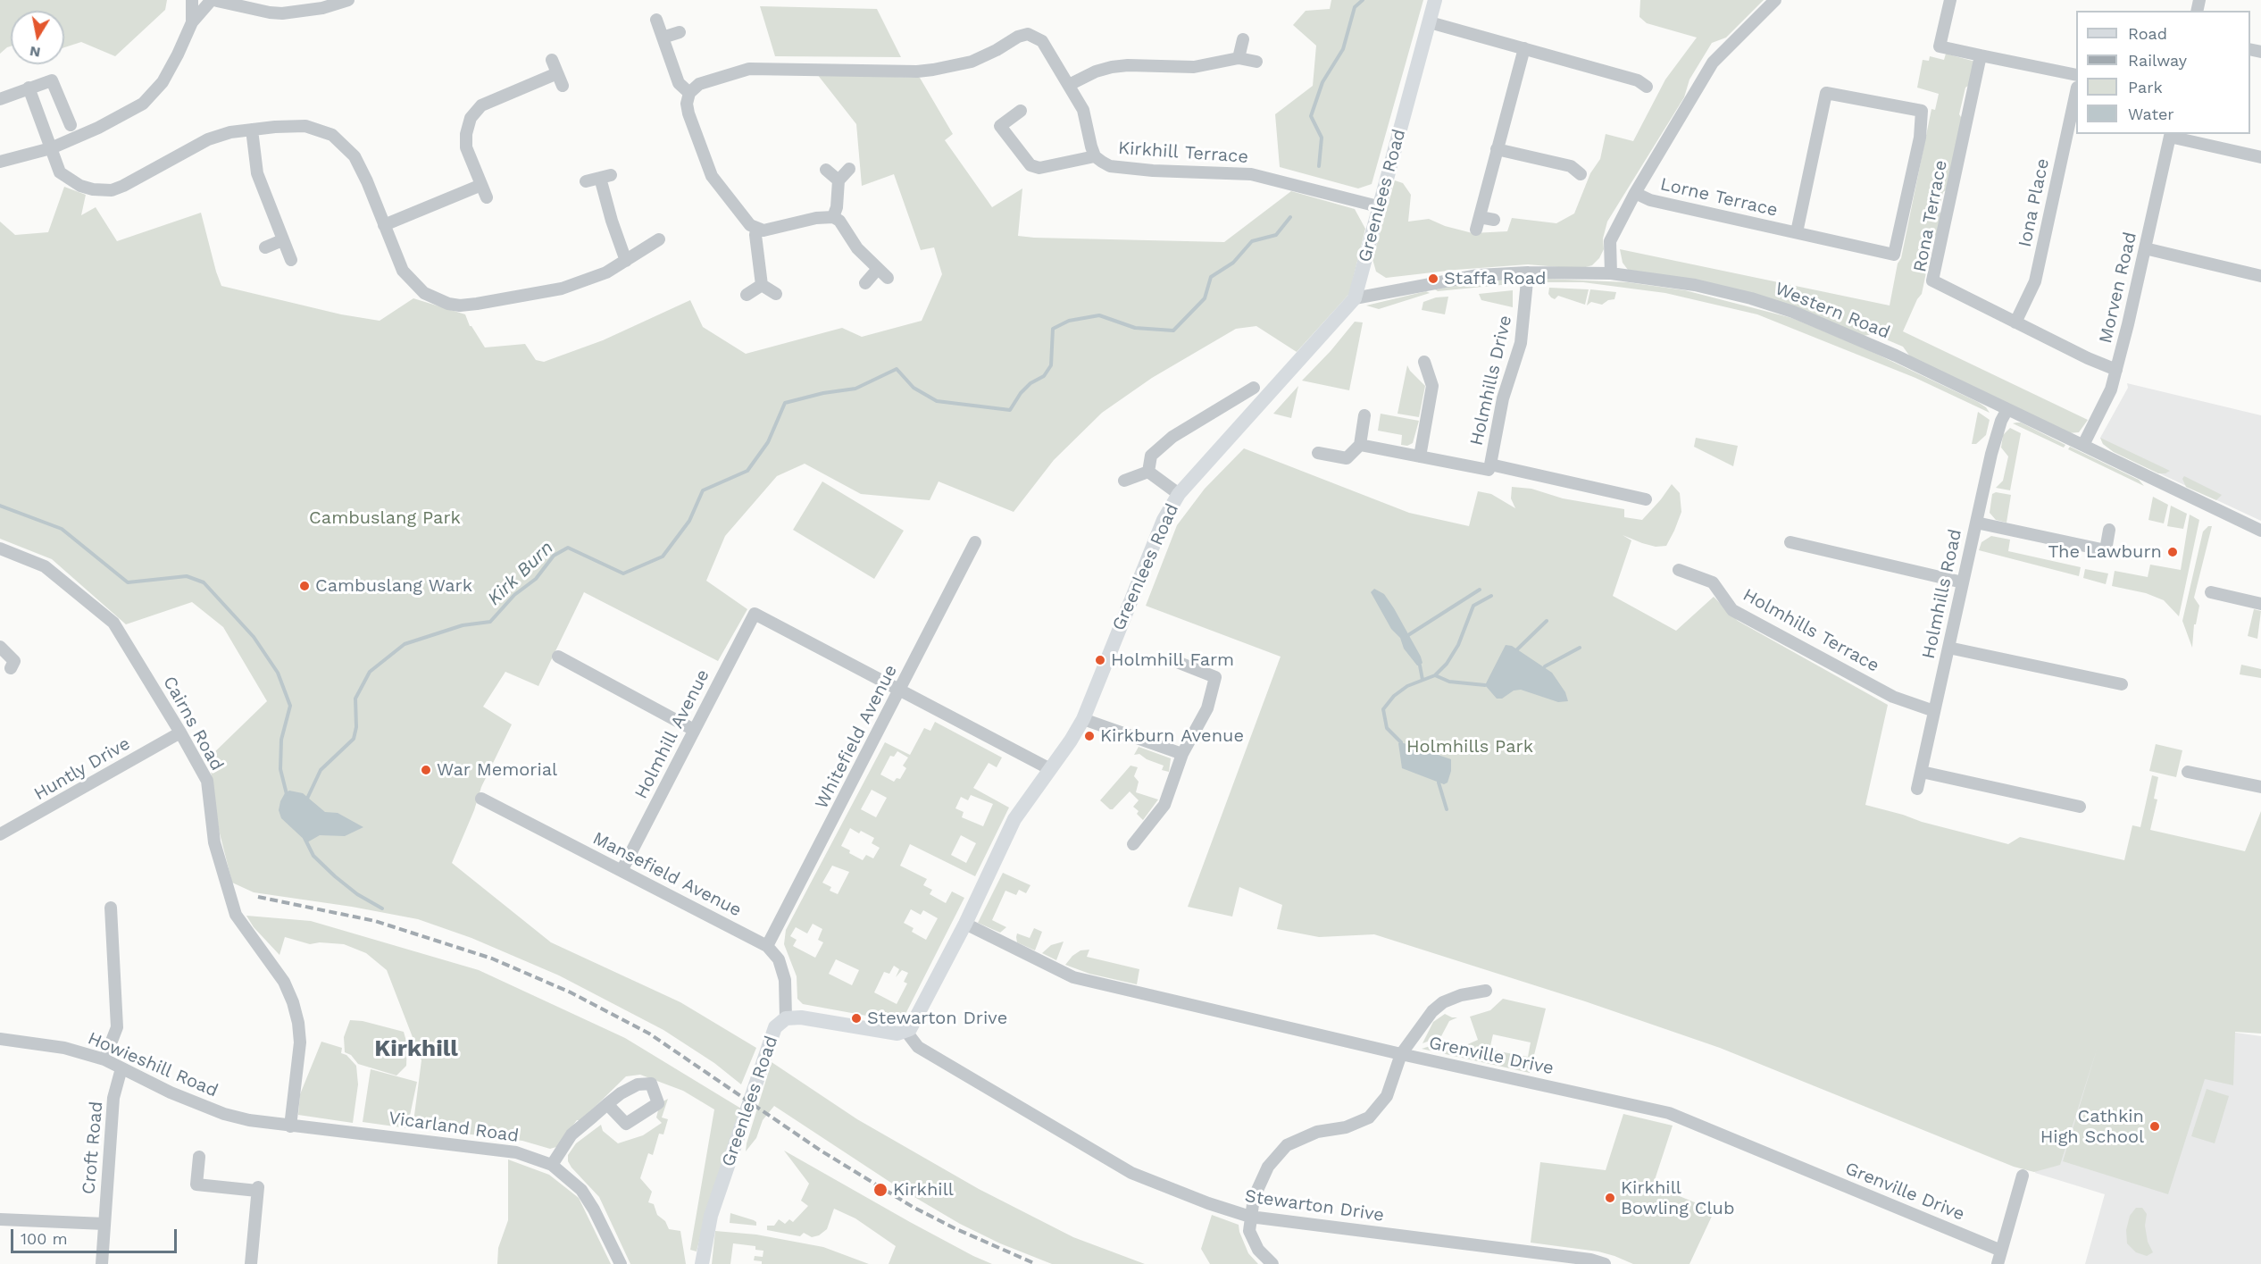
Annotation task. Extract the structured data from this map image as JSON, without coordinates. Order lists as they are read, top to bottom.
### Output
{
  "streets": {
    "main road": ["Greenlees Road"],
    "street": [
      "Kirkhill Terrace",
      "Lorne Terrace",
      "Iona Place",
      "Rona Terrace",
      "Morven Road",
      "Western Road",
      "Holmhills Drive",
      "Holmhills Road",
      "Holmhills Terrace",
      "Cairns Road",
      "Holmhill Avenue",
      "Whitefield Avenue",
      "Huntly Drive",
      "Mansefield Avenue",
      "Grenville Drive",
      "Howieshill Road",
      "Vicarland Road",
      "Croft Road",
      "Stewarton Drive"
    ]
  },
  "crossings": [
    ["Kirkhill Terrace", "Greenlees Road"],
    ["Greenlees Road", "Western Road"],
    ["Greenlees Road", "Grenville Drive"],
    ["Greenlees Road", "Stewarton Drive"],
    ["Iona Place", "Rona Terrace"],
    ["Rona Terrace", "Morven Road"],
    ["Morven Road", "Western Road"],
    ["Western Road", "Holmhills Drive"],
    ["Western Road", "Holmhills Road"],
    ["Holmhills Road", "Holmhills Terrace"],
    ["Cairns Road", "Huntly Drive"],
    ["Cairns Road", "Howieshill Road"],
    ["Cairns Road", "Vicarland Road"],
    ["Holmhill Avenue", "Whitefield Avenue"],
    ["Holmhill Avenue", "Mansefield Avenue"],
    ["Whitefield Avenue", "Mansefield Avenue"],
    ["Howieshill Road", "Vicarland Road"],
    ["Howieshill Road", "Croft Road"]
  ],
  "districts": ["Kirkhill"],
  "water": ["Kirk Burn"],
  "parks": ["Cambuslang Park", "Holmhills Park"],
  "places": [
    "Staffa Road",
    "The Lawburn",
    "Cambuslang Wark",
    "Holmhill Farm",
    "Kirkburn Avenue",
    "War Memorial",
    "Stewarton Drive",
    "Cathkin High School",
    "Kirkhill",
    "Kirkhill Bowling Club"
  ],
  "legend": [
    "Road",
    "Railway",
    "Park",
    "Water"
  ],
  "scale_bar": "100 m",
  "north": "bottom"
}
